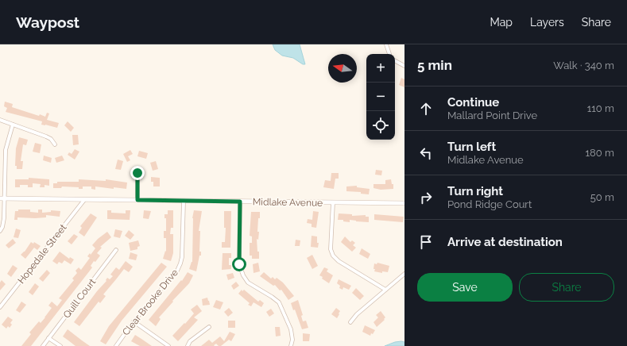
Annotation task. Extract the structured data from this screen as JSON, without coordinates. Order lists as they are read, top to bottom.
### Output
{
  "streets": {
    "street": [
      "Midlake Avenue",
      "Hopedale Street",
      "Quill Court",
      "Clear Brooke Drive"
    ]
  },
  "crossings": [
    ["Midlake Avenue", "Hopedale Street"],
    ["Midlake Avenue", "Clear Brooke Drive"]
  ],
  "north": "left",
  "page": {
    "header": "Waypost",
    "nav": ["Map", "Layers", "Share"],
    "heading": ["5 min", "Walk · 340 m"],
    "map_buttons": ["+", "−"],
    "list": [
      ["Continue", "Mallard Point Drive", "110 m"],
      ["Turn left", "Midlake Avenue", "180 m"],
      ["Turn right", "Pond Ridge Court", "50 m"],
      "Arrive at destination"
    ],
    "buttons": ["Save", "Share"]
  }
}
